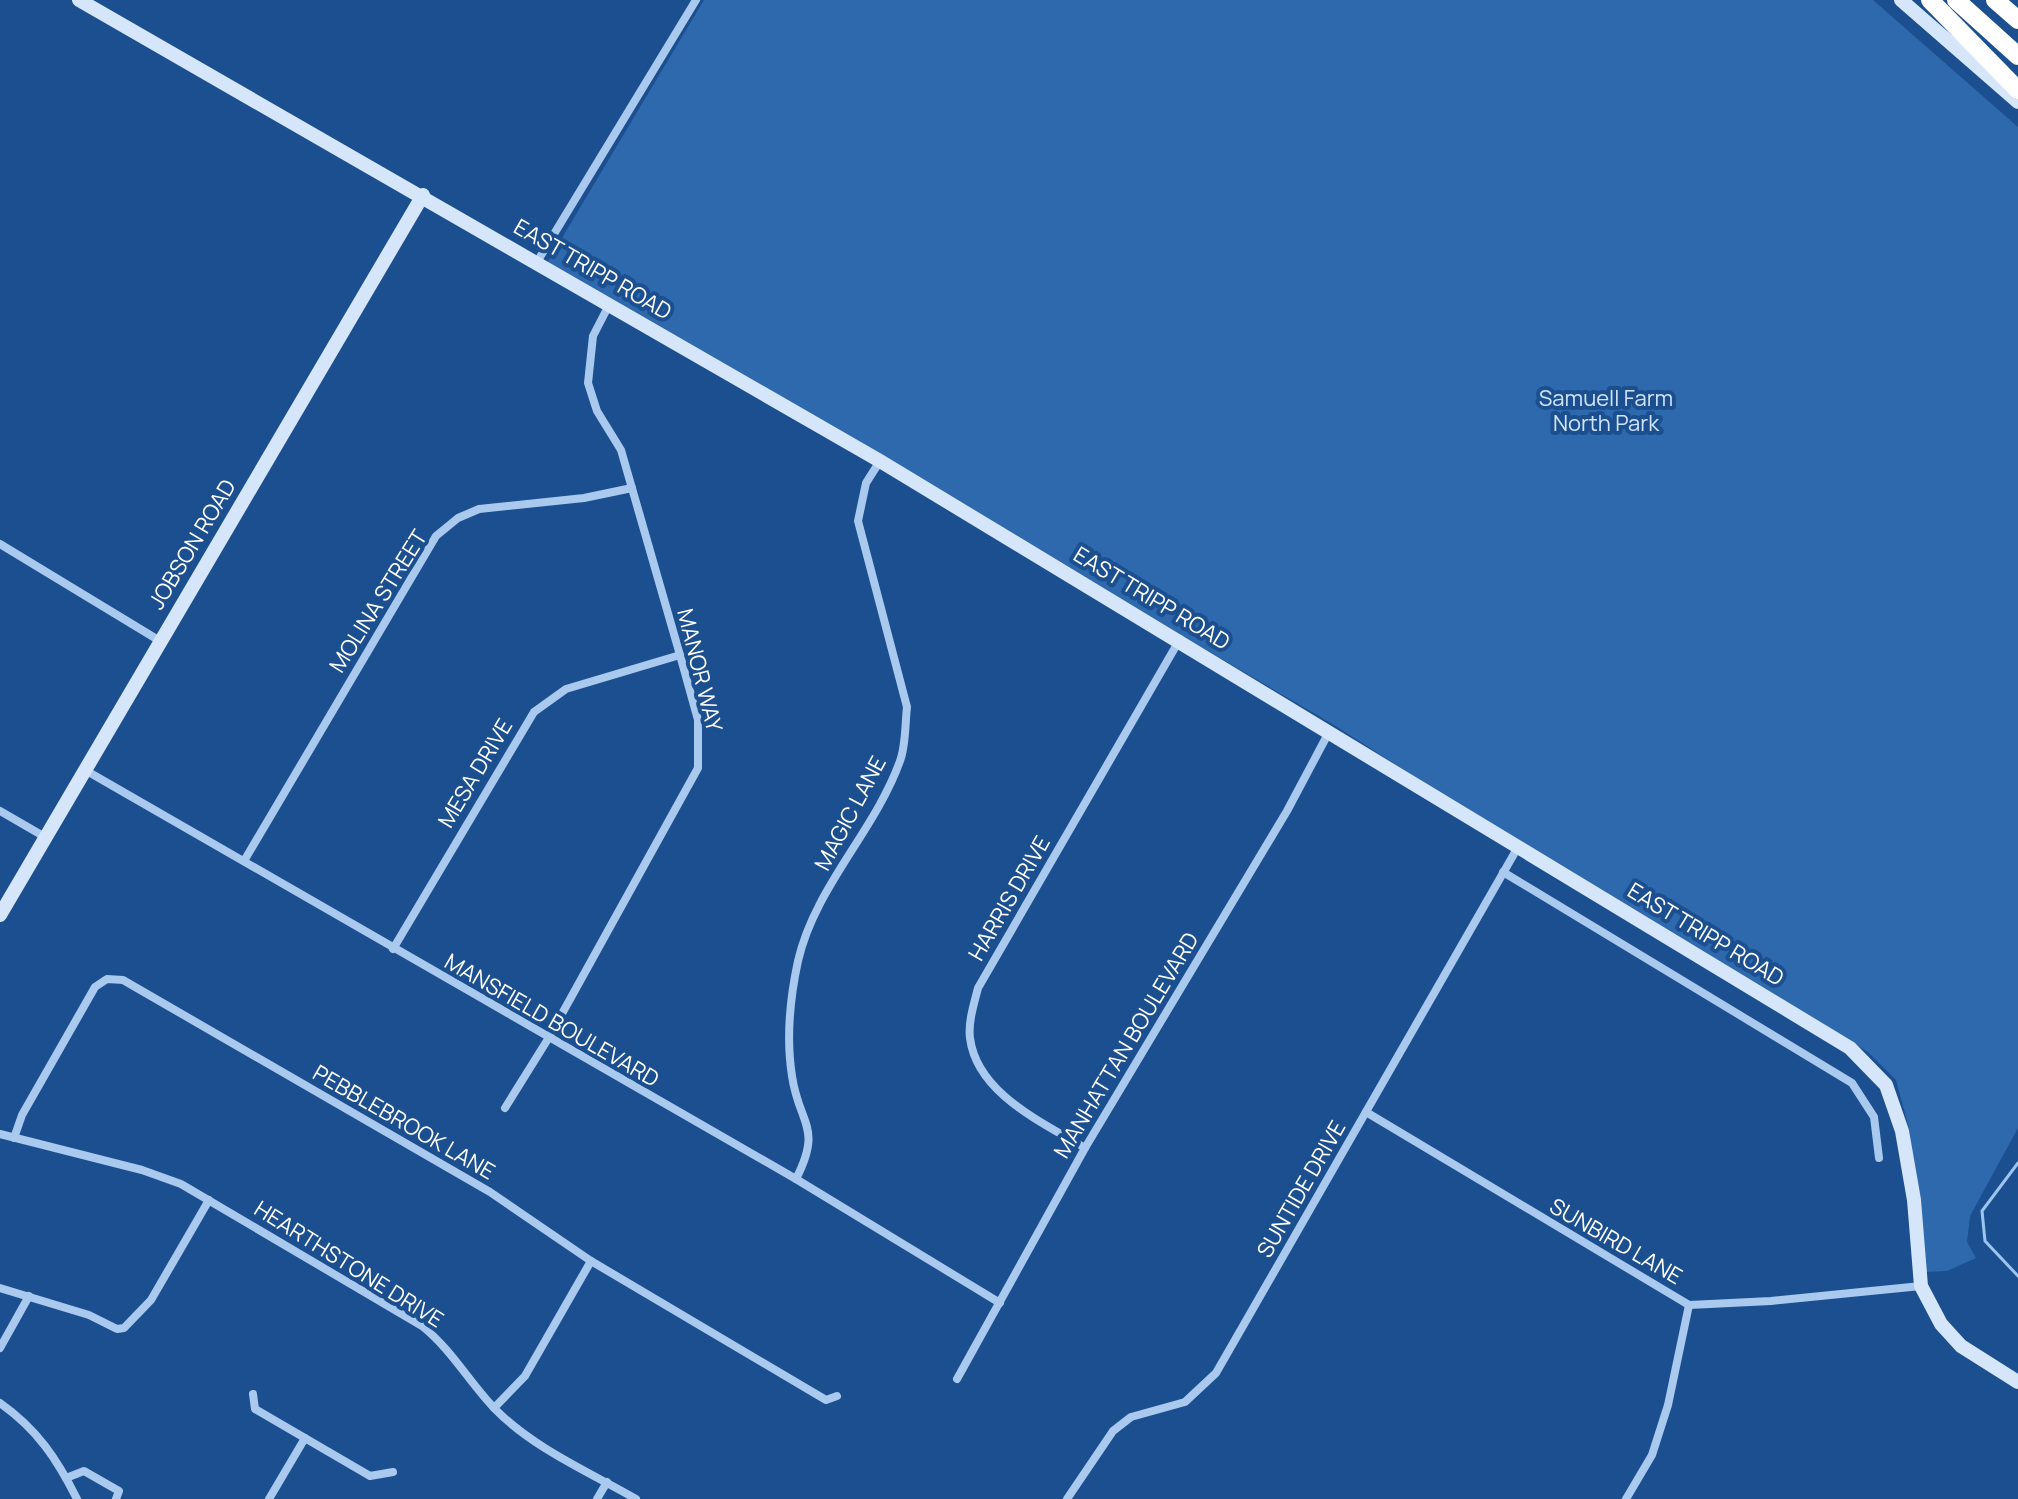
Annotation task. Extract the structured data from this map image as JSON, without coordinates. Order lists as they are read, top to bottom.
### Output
{
  "streets": {
    "street": [
      "EAST TRIPP ROAD",
      "JOBSON ROAD",
      "MOLINA STREET",
      "MANOR WAY",
      "MESA DRIVE",
      "MAGIC LANE",
      "HARRIS DRIVE",
      "MANSFIELD BOULEVARD",
      "MANHATTAN BOULEVARD",
      "PEBBLEBROOK LANE",
      "SUNTIDE DRIVE",
      "SUNBIRD LANE",
      "HEARTHSTONE DRIVE"
    ]
  },
  "crossings": [
    ["EAST TRIPP ROAD", "JOBSON ROAD"],
    ["EAST TRIPP ROAD", "MANOR WAY"],
    ["EAST TRIPP ROAD", "MAGIC LANE"],
    ["EAST TRIPP ROAD", "HARRIS DRIVE"],
    ["EAST TRIPP ROAD", "MANHATTAN BOULEVARD"],
    ["EAST TRIPP ROAD", "SUNTIDE DRIVE"],
    ["EAST TRIPP ROAD", "SUNBIRD LANE"],
    ["JOBSON ROAD", "MANSFIELD BOULEVARD"],
    ["MOLINA STREET", "MANOR WAY"],
    ["MOLINA STREET", "MANSFIELD BOULEVARD"],
    ["MANOR WAY", "MESA DRIVE"],
    ["MANOR WAY", "MANSFIELD BOULEVARD"],
    ["MESA DRIVE", "MANSFIELD BOULEVARD"],
    ["MAGIC LANE", "MANSFIELD BOULEVARD"],
    ["HARRIS DRIVE", "MANHATTAN BOULEVARD"],
    ["MANSFIELD BOULEVARD", "MANHATTAN BOULEVARD"],
    ["PEBBLEBROOK LANE", "HEARTHSTONE DRIVE"],
    ["SUNTIDE DRIVE", "SUNBIRD LANE"]
  ],
  "parks": ["Samuell Farm North Park"]
}
